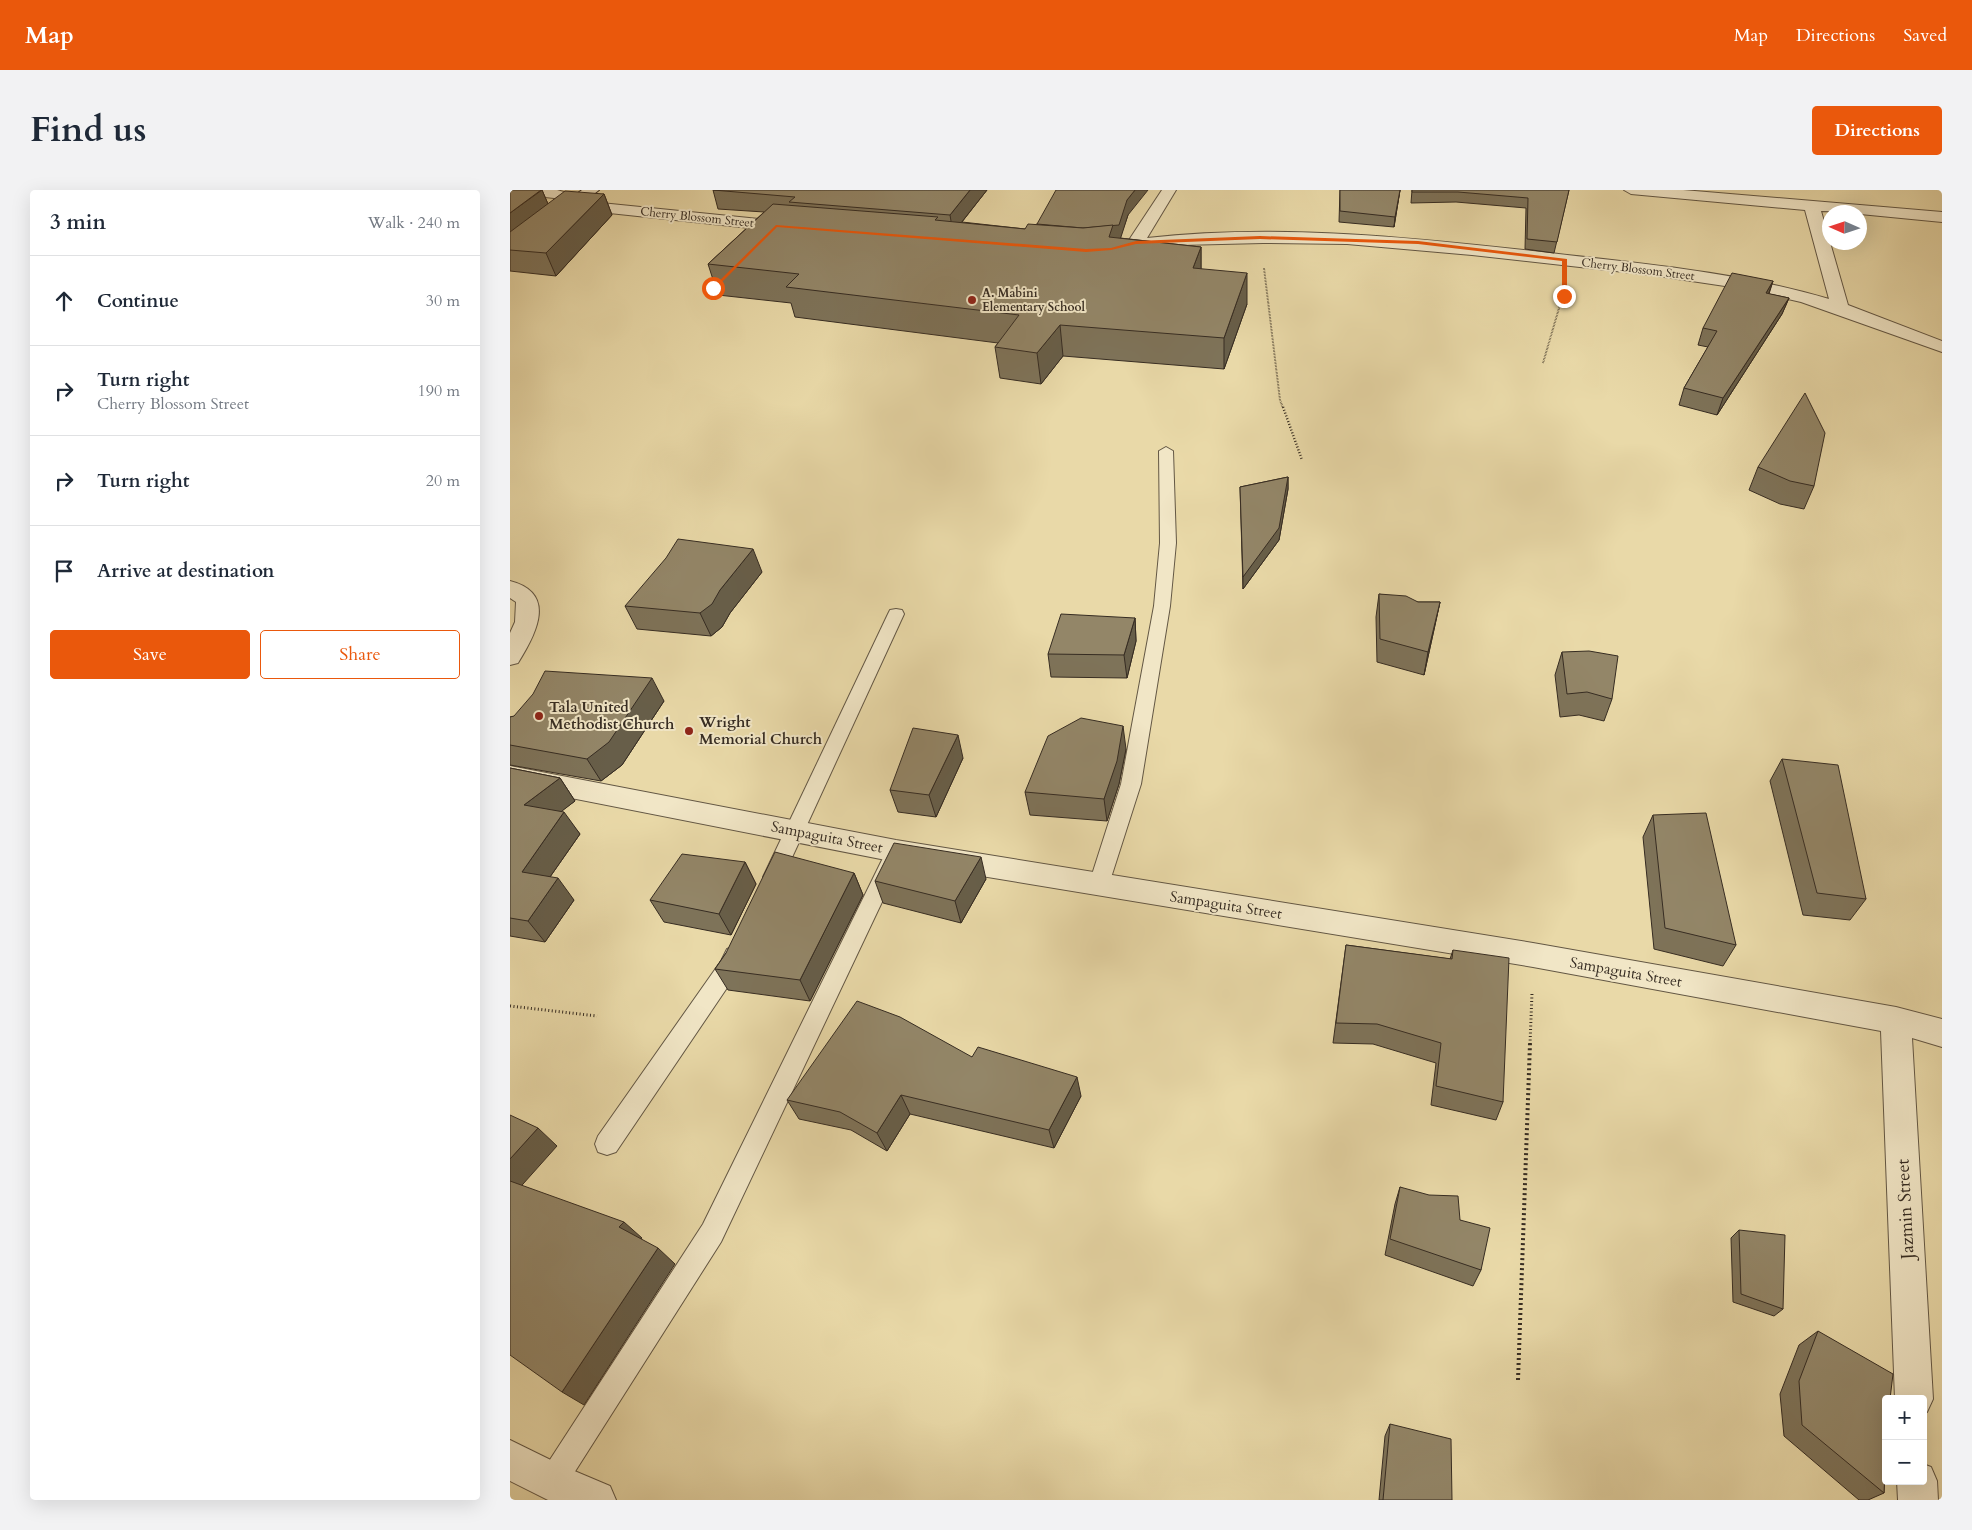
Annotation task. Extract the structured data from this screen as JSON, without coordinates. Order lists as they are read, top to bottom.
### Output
{
  "streets": {
    "street": ["Cherry Blossom Street", "Sampaguita Street", "Jazmin Street"]
  },
  "crossings": [
    ["Sampaguita Street", "Jazmin Street"]
  ],
  "places": ["A. Mabini Elementary School", "Tala United Methodist Church", "Wright Memorial Church"],
  "north": "left",
  "page": {
    "header": "Map",
    "nav": ["Map", "Directions", "Saved"],
    "title": "Find us",
    "buttons": [
      "Directions",
      ["Save", "Share"]
    ],
    "heading": ["3 min", "Walk · 240 m"],
    "list": [
      ["Continue", "30 m"],
      ["Turn right", "Cherry Blossom Street", "190 m"],
      ["Turn right", "20 m"],
      "Arrive at destination"
    ],
    "map_buttons": ["+", "−"]
  }
}
